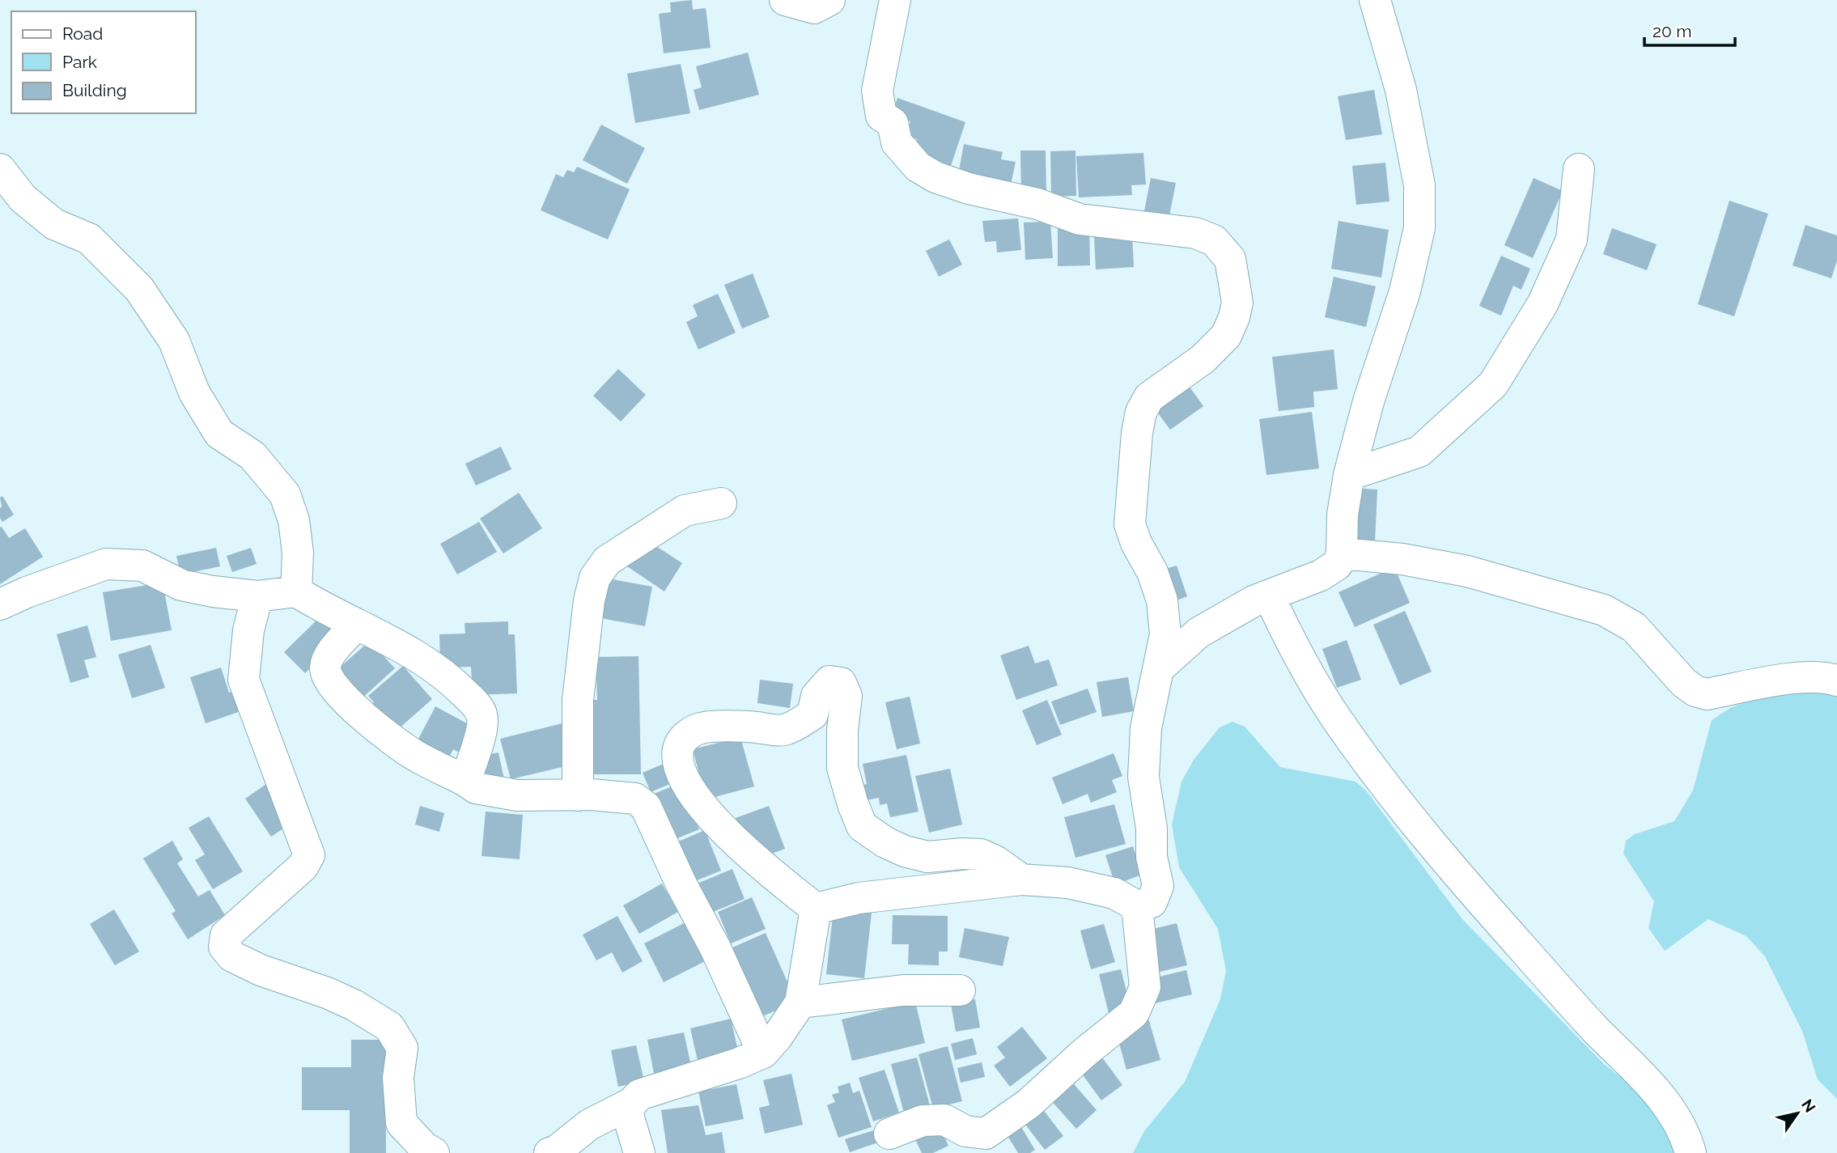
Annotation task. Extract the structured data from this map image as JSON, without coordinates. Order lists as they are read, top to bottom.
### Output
{
  "legend": ["Road", "Park", "Building"],
  "scale_bar": "20 m",
  "north": "top right"
}
